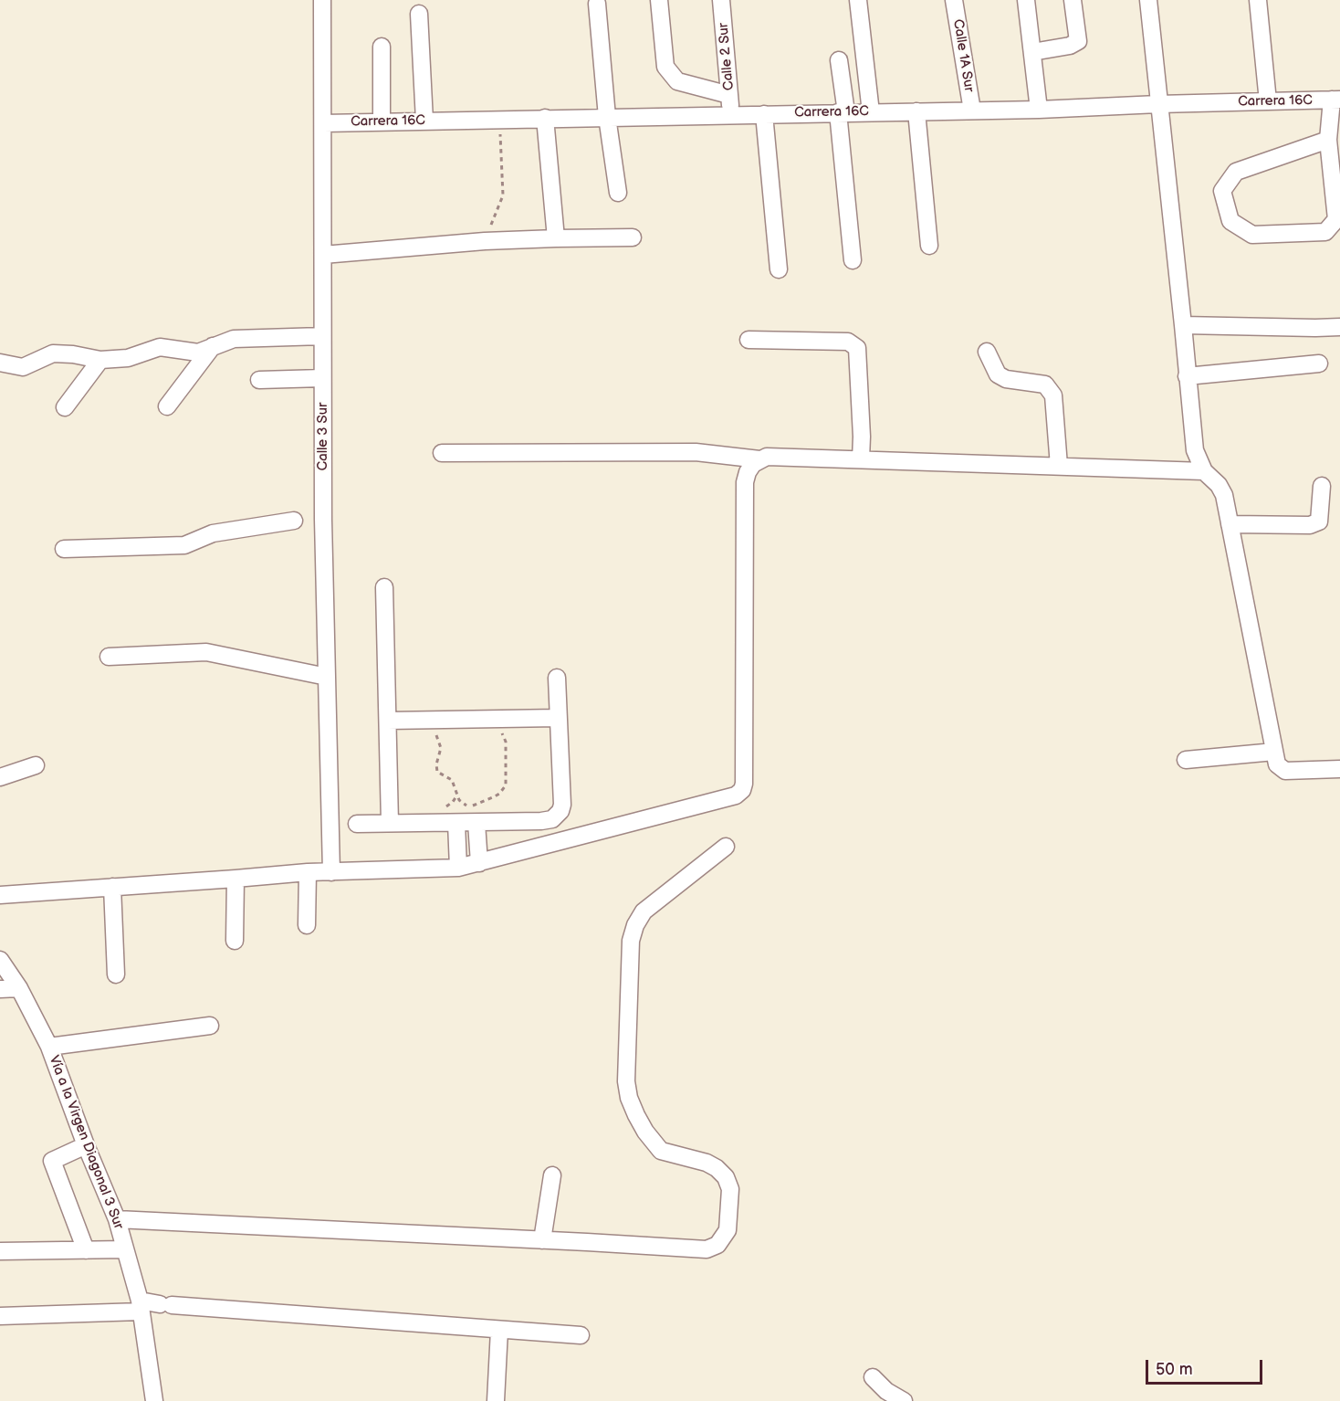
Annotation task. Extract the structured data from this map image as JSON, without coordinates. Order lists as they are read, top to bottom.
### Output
{
  "streets": {
    "street": [
      "Calle 1A Sur",
      "Calle 2 Sur",
      "Carrera 16C",
      "Calle 3 Sur",
      "Vía a la Virgen Diagonal 3 Sur"
    ]
  },
  "crossings": [
    ["Calle 1A Sur", "Carrera 16C"],
    ["Calle 2 Sur", "Carrera 16C"],
    ["Carrera 16C", "Calle 3 Sur"]
  ],
  "scale_bar": "50 m"
}
